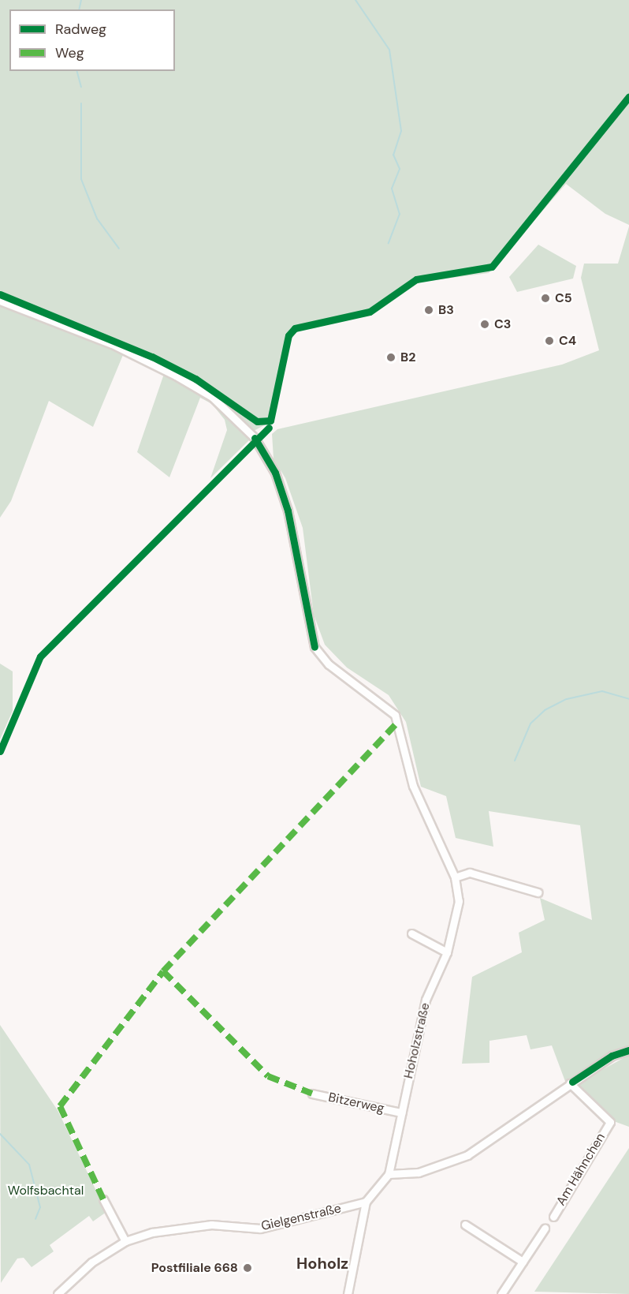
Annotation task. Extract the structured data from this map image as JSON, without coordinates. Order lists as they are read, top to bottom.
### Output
{
  "streets": {
    "street": [
      "Hoholzstraße",
      "Bitzerweg",
      "Am Hähnchen",
      "Gielgenstraße"
    ]
  },
  "crossings": [
    ["Hoholzstraße", "Bitzerweg"],
    ["Hoholzstraße", "Gielgenstraße"]
  ],
  "districts": ["Hoholz"],
  "parks": ["Wolfsbachtal"],
  "places": [
    "C5",
    "B3",
    "C3",
    "C4",
    "B2",
    "Postfiliale 668"
  ],
  "legend": ["Radweg", "Weg"]
}
